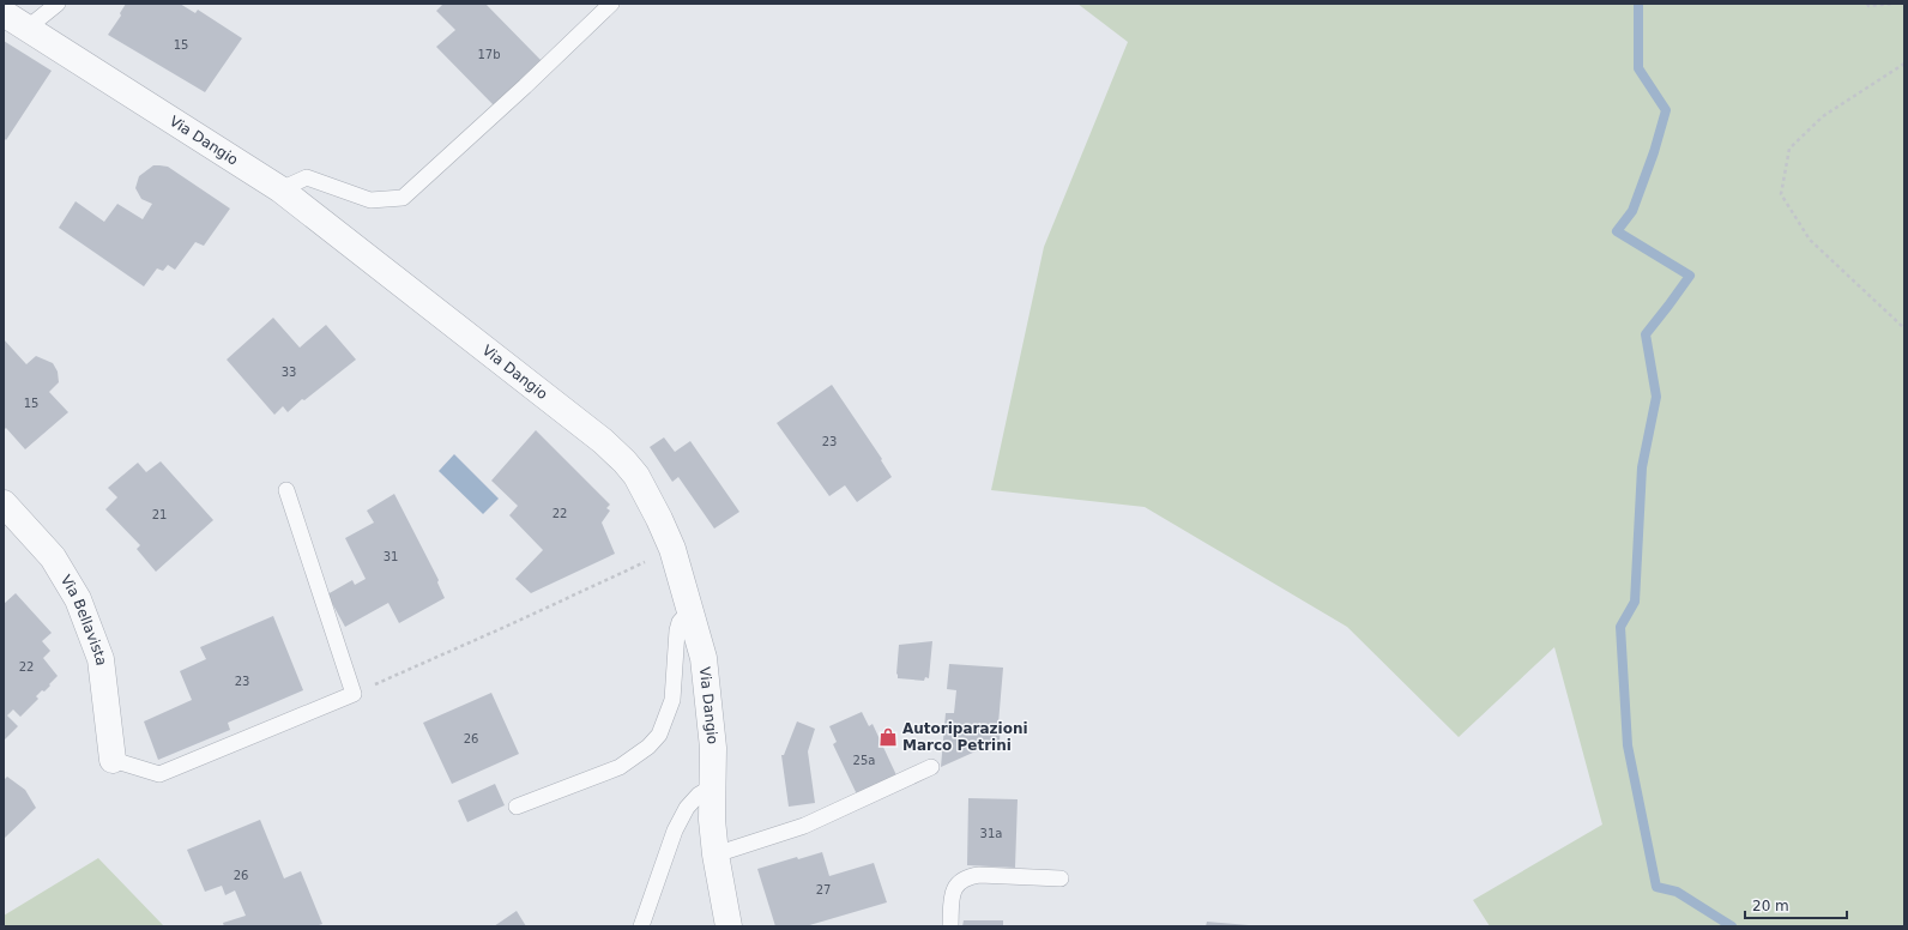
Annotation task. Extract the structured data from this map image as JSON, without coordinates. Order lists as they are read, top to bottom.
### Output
{
  "streets": {
    "street": ["Via Dangio", "Via Bellavista"]
  },
  "places": {
    "shop": ["Autoriparazioni Marco Petrini"]
  },
  "house_numbers": [
    "15",
    "17b",
    "33",
    "15",
    "23",
    "22",
    "21",
    "31",
    "22",
    "23",
    "26",
    "25a",
    "31a",
    "26",
    "27"
  ],
  "scale_bar": "20 m"
}
